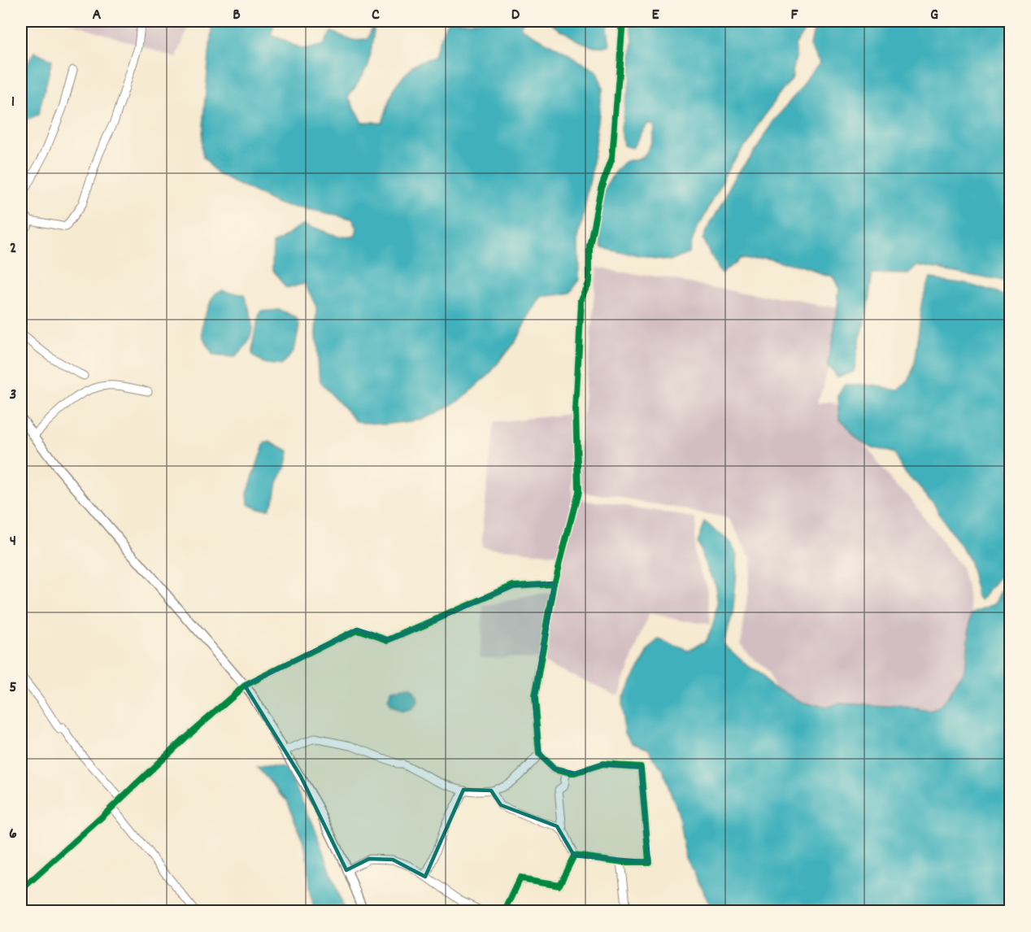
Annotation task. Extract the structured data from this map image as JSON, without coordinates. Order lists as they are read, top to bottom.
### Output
{
  "grid": {
    "columns": [
      "A",
      "B",
      "C",
      "D",
      "E",
      "F",
      "G"
    ],
    "rows": [
      "1",
      "2",
      "3",
      "4",
      "5",
      "6"
    ]
  }
}
